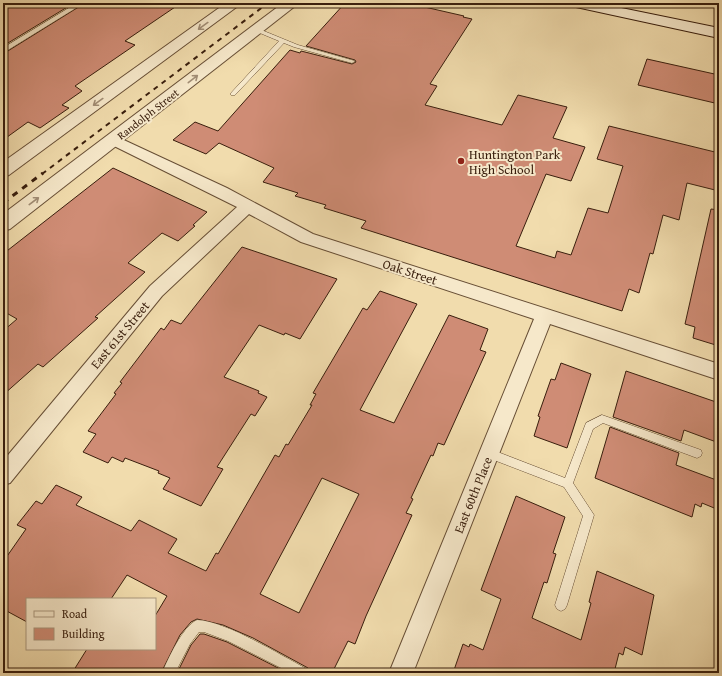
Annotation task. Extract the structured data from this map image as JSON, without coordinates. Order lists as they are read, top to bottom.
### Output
{
  "streets": {
    "street": [
      "Randolph Street",
      "Oak Street",
      "East 61st Street",
      "East 60th Place"
    ]
  },
  "crossings": [
    ["Randolph Street", "Oak Street"],
    ["Oak Street", "East 61st Street"],
    ["Oak Street", "East 60th Place"]
  ],
  "places": ["Huntington Park High School"],
  "legend": ["Road", "Building"]
}
